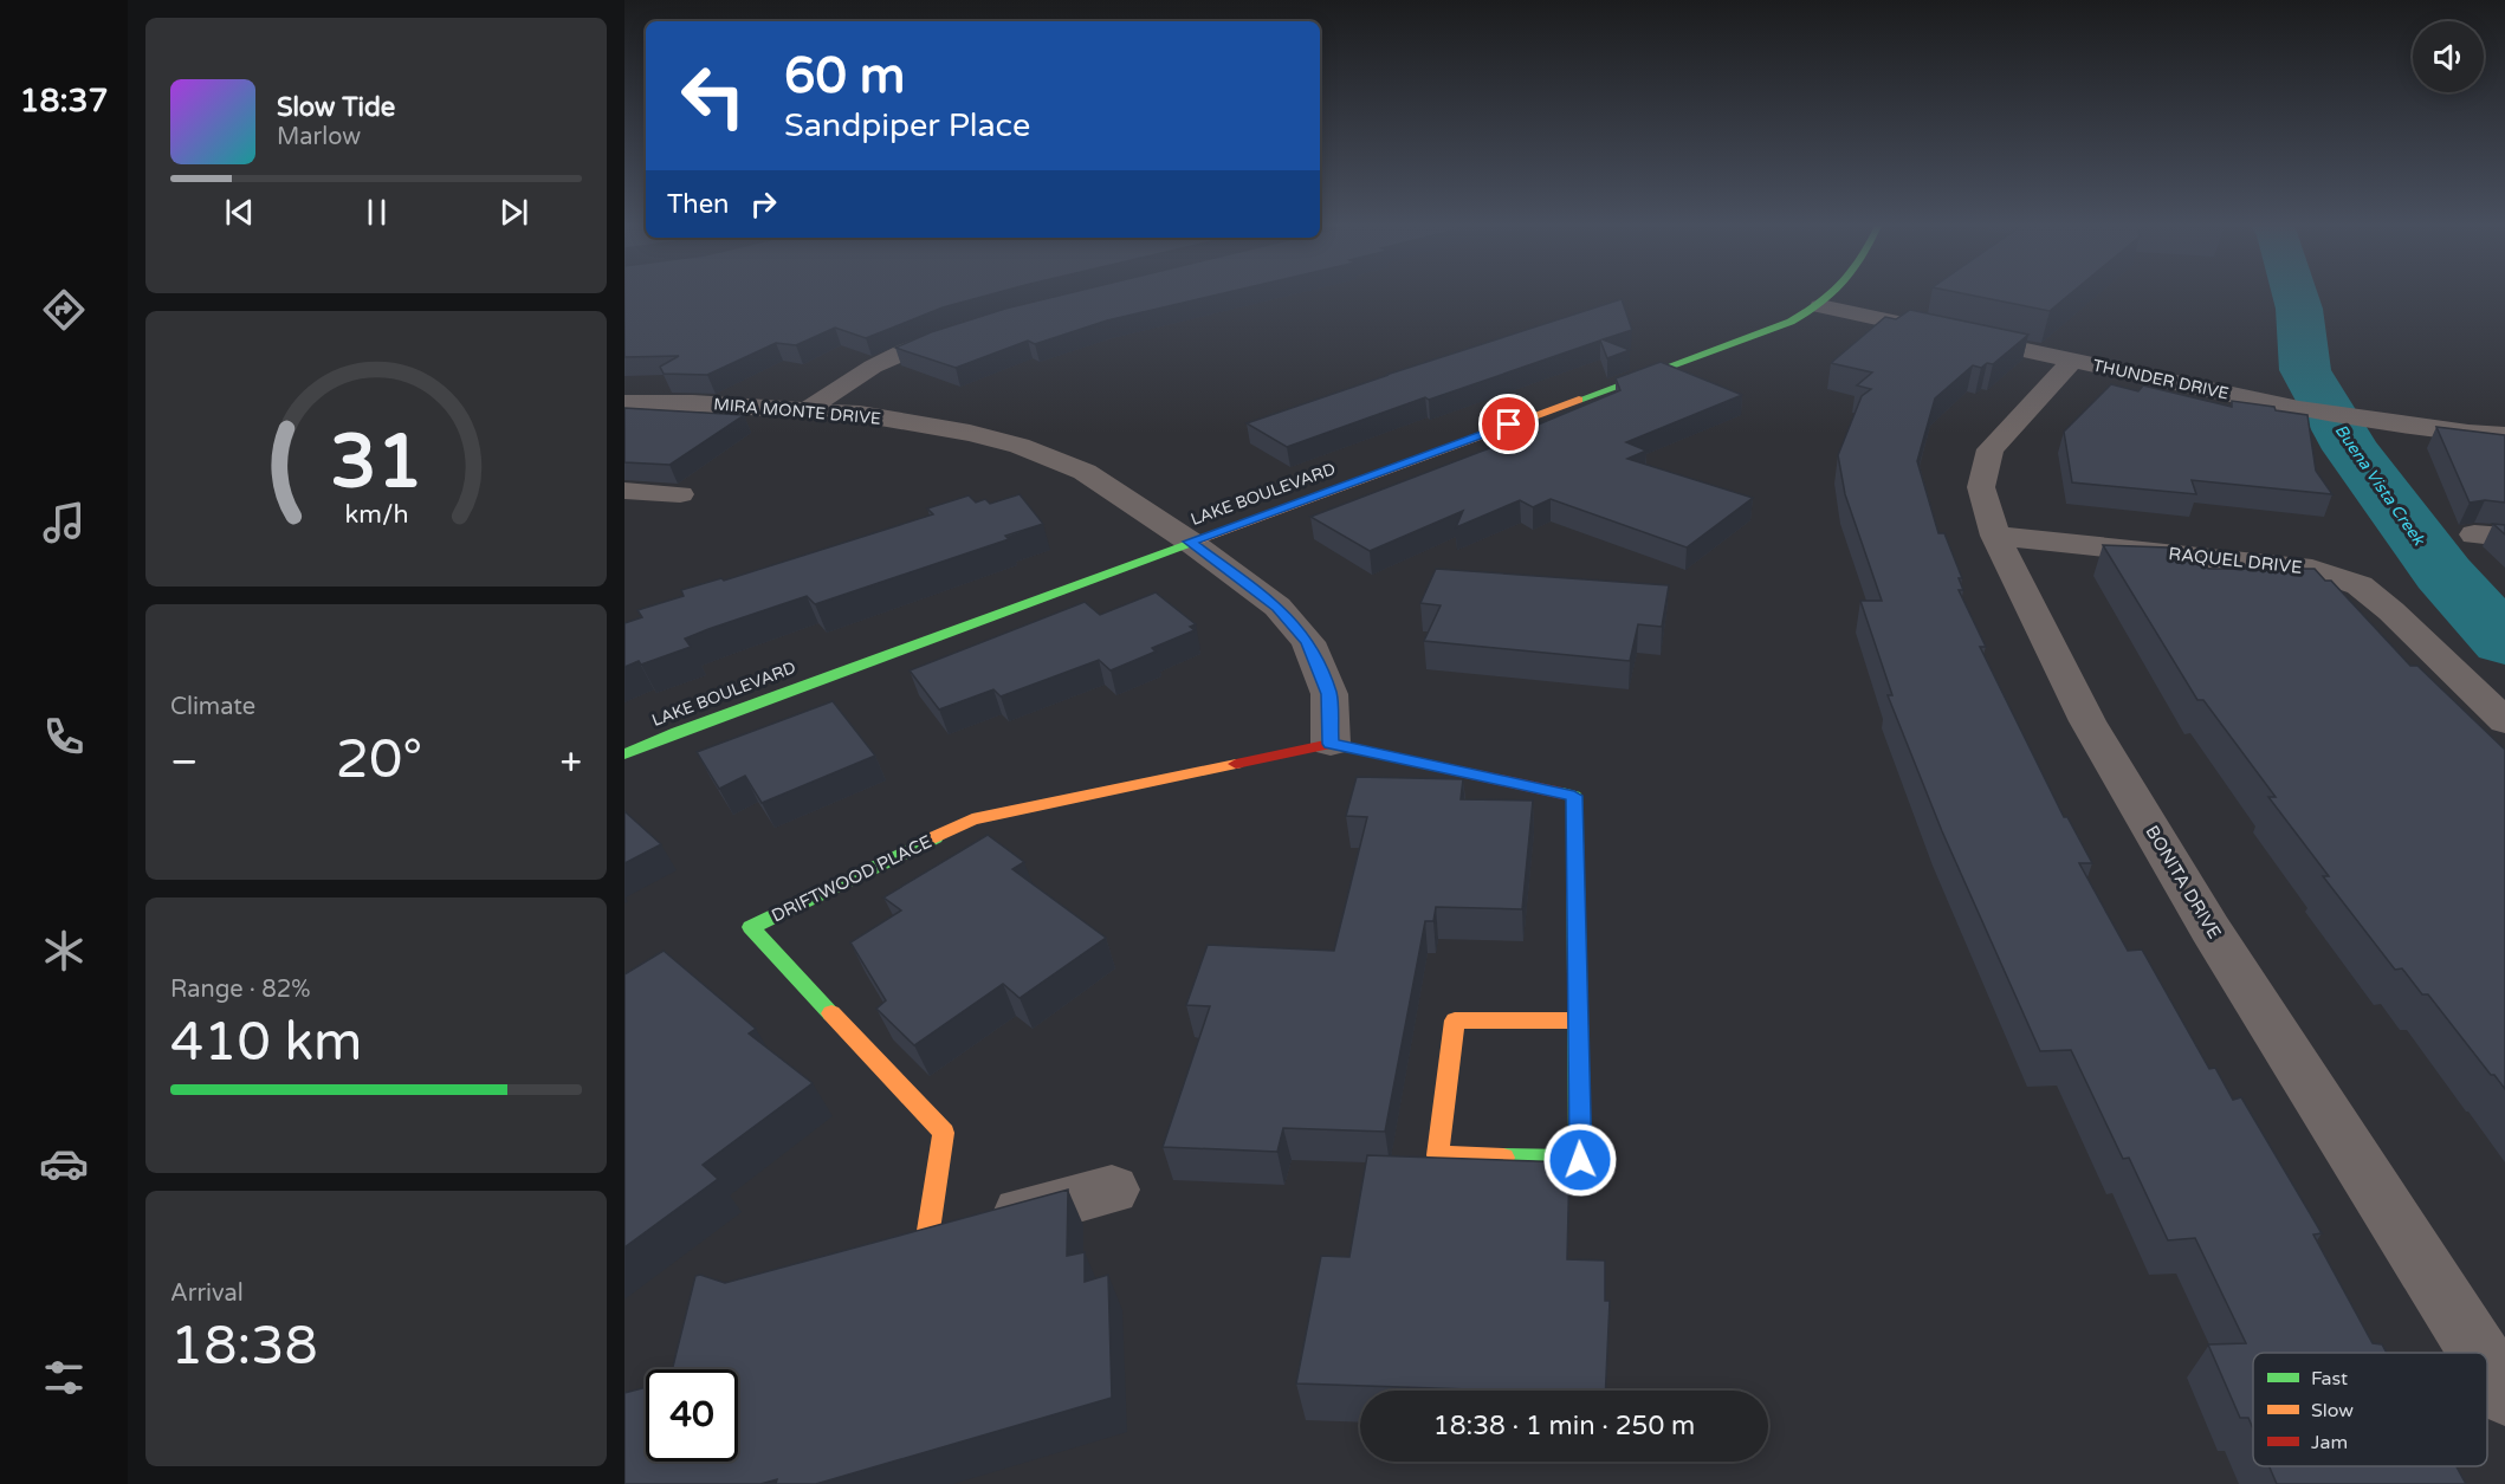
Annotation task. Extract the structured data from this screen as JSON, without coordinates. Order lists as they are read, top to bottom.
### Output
{
  "streets": {
    "main road": ["LAKE BOULEVARD", "DRIFTWOOD PLACE"],
    "street": [
      "THUNDER DRIVE",
      "MIRA MONTE DRIVE",
      "RAQUEL DRIVE",
      "BONITA DRIVE"
    ]
  },
  "crossings": [
    ["THUNDER DRIVE", "LAKE BOULEVARD"],
    ["THUNDER DRIVE", "BONITA DRIVE"],
    ["MIRA MONTE DRIVE", "LAKE BOULEVARD"],
    ["MIRA MONTE DRIVE", "DRIFTWOOD PLACE"],
    ["RAQUEL DRIVE", "BONITA DRIVE"]
  ],
  "water": ["Buena Vista Creek"],
  "legend": ["Fast", "Slow", "Jam"],
  "page": {
    "tabs": "18:37",
    "turn": ["60 m", "Sandpiper Place"],
    "song": ["Slow Tide", "Marlow"],
    "then": "Then",
    "tile": [
      "Climate",
      ["Range · 82%", "410 km"],
      ["Arrival", "18:38"]
    ],
    "heat": ["−", "20°", "+"],
    "limit": "40",
    "trip": "18:38 · 1 min · 250 m",
    "gauge": ["31", "km/h"]
  }
}
